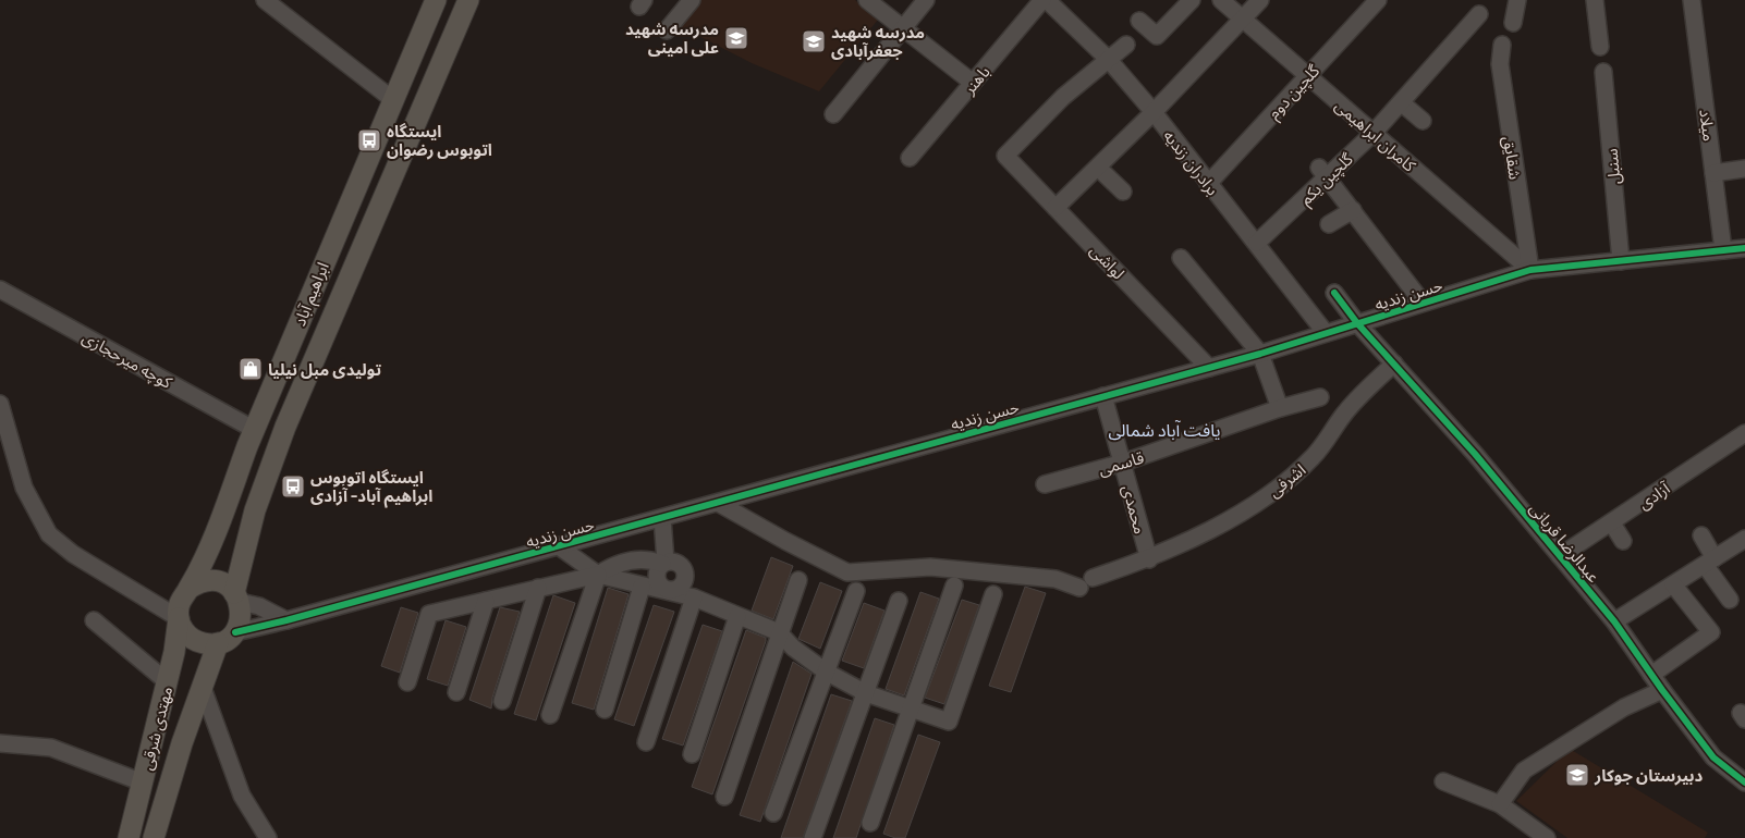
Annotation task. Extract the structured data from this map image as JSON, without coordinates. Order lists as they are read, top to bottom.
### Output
{
  "streets": {
    "main road": ["ابراهیم آباد", "مهتدی شرقی"],
    "street": [
      "باهنر",
      "گلچین دوم",
      "میلاد",
      "کامران ابراهیمی",
      "شقایق",
      "برادران زندیه",
      "سنبل",
      "گلچین یکم",
      "لواشی",
      "حسن زندیه",
      "کوچه میرحجازی",
      "قاسمی",
      "اشرفی",
      "آزادی",
      "محمدی",
      "عبدالرضا قربانی"
    ]
  },
  "crossings": [
    ["گلچین دوم", "کامران ابراهیمی"],
    ["گلچین دوم", "برادران زندیه"],
    ["میلاد", "حسن زندیه"],
    ["کامران ابراهیمی", "شقایق"],
    ["کامران ابراهیمی", "گلچین یکم"],
    ["کامران ابراهیمی", "حسن زندیه"],
    ["شقایق", "حسن زندیه"],
    ["برادران زندیه", "گلچین یکم"],
    ["برادران زندیه", "لواشی"],
    ["برادران زندیه", "حسن زندیه"],
    ["سنبل", "حسن زندیه"],
    ["لواشی", "حسن زندیه"],
    ["ابراهیم آباد", "حسن زندیه"],
    ["ابراهیم آباد", "کوچه میرحجازی"],
    ["ابراهیم آباد", "مهتدی شرقی"],
    ["حسن زندیه", "اشرفی"],
    ["حسن زندیه", "محمدی"],
    ["حسن زندیه", "عبدالرضا قربانی"],
    ["حسن زندیه", "مهتدی شرقی"],
    ["قاسمی", "محمدی"],
    ["اشرفی", "محمدی"],
    ["اشرفی", "عبدالرضا قربانی"],
    ["آزادی", "عبدالرضا قربانی"]
  ],
  "districts": ["یافت آباد شمالی"],
  "places": {
    "school or university": ["مدرسه شهید علی امینی", "مدرسه شهید جعفرآبادی", "دبیرستان جوکار"],
    "bus stop": ["ایستگاه اتوبوس رضوان", "ایستگاه اتوبوس ابراهیم آباد- آزادی"],
    "shop": ["تولیدی مبل نیلیا"]
  }
}
